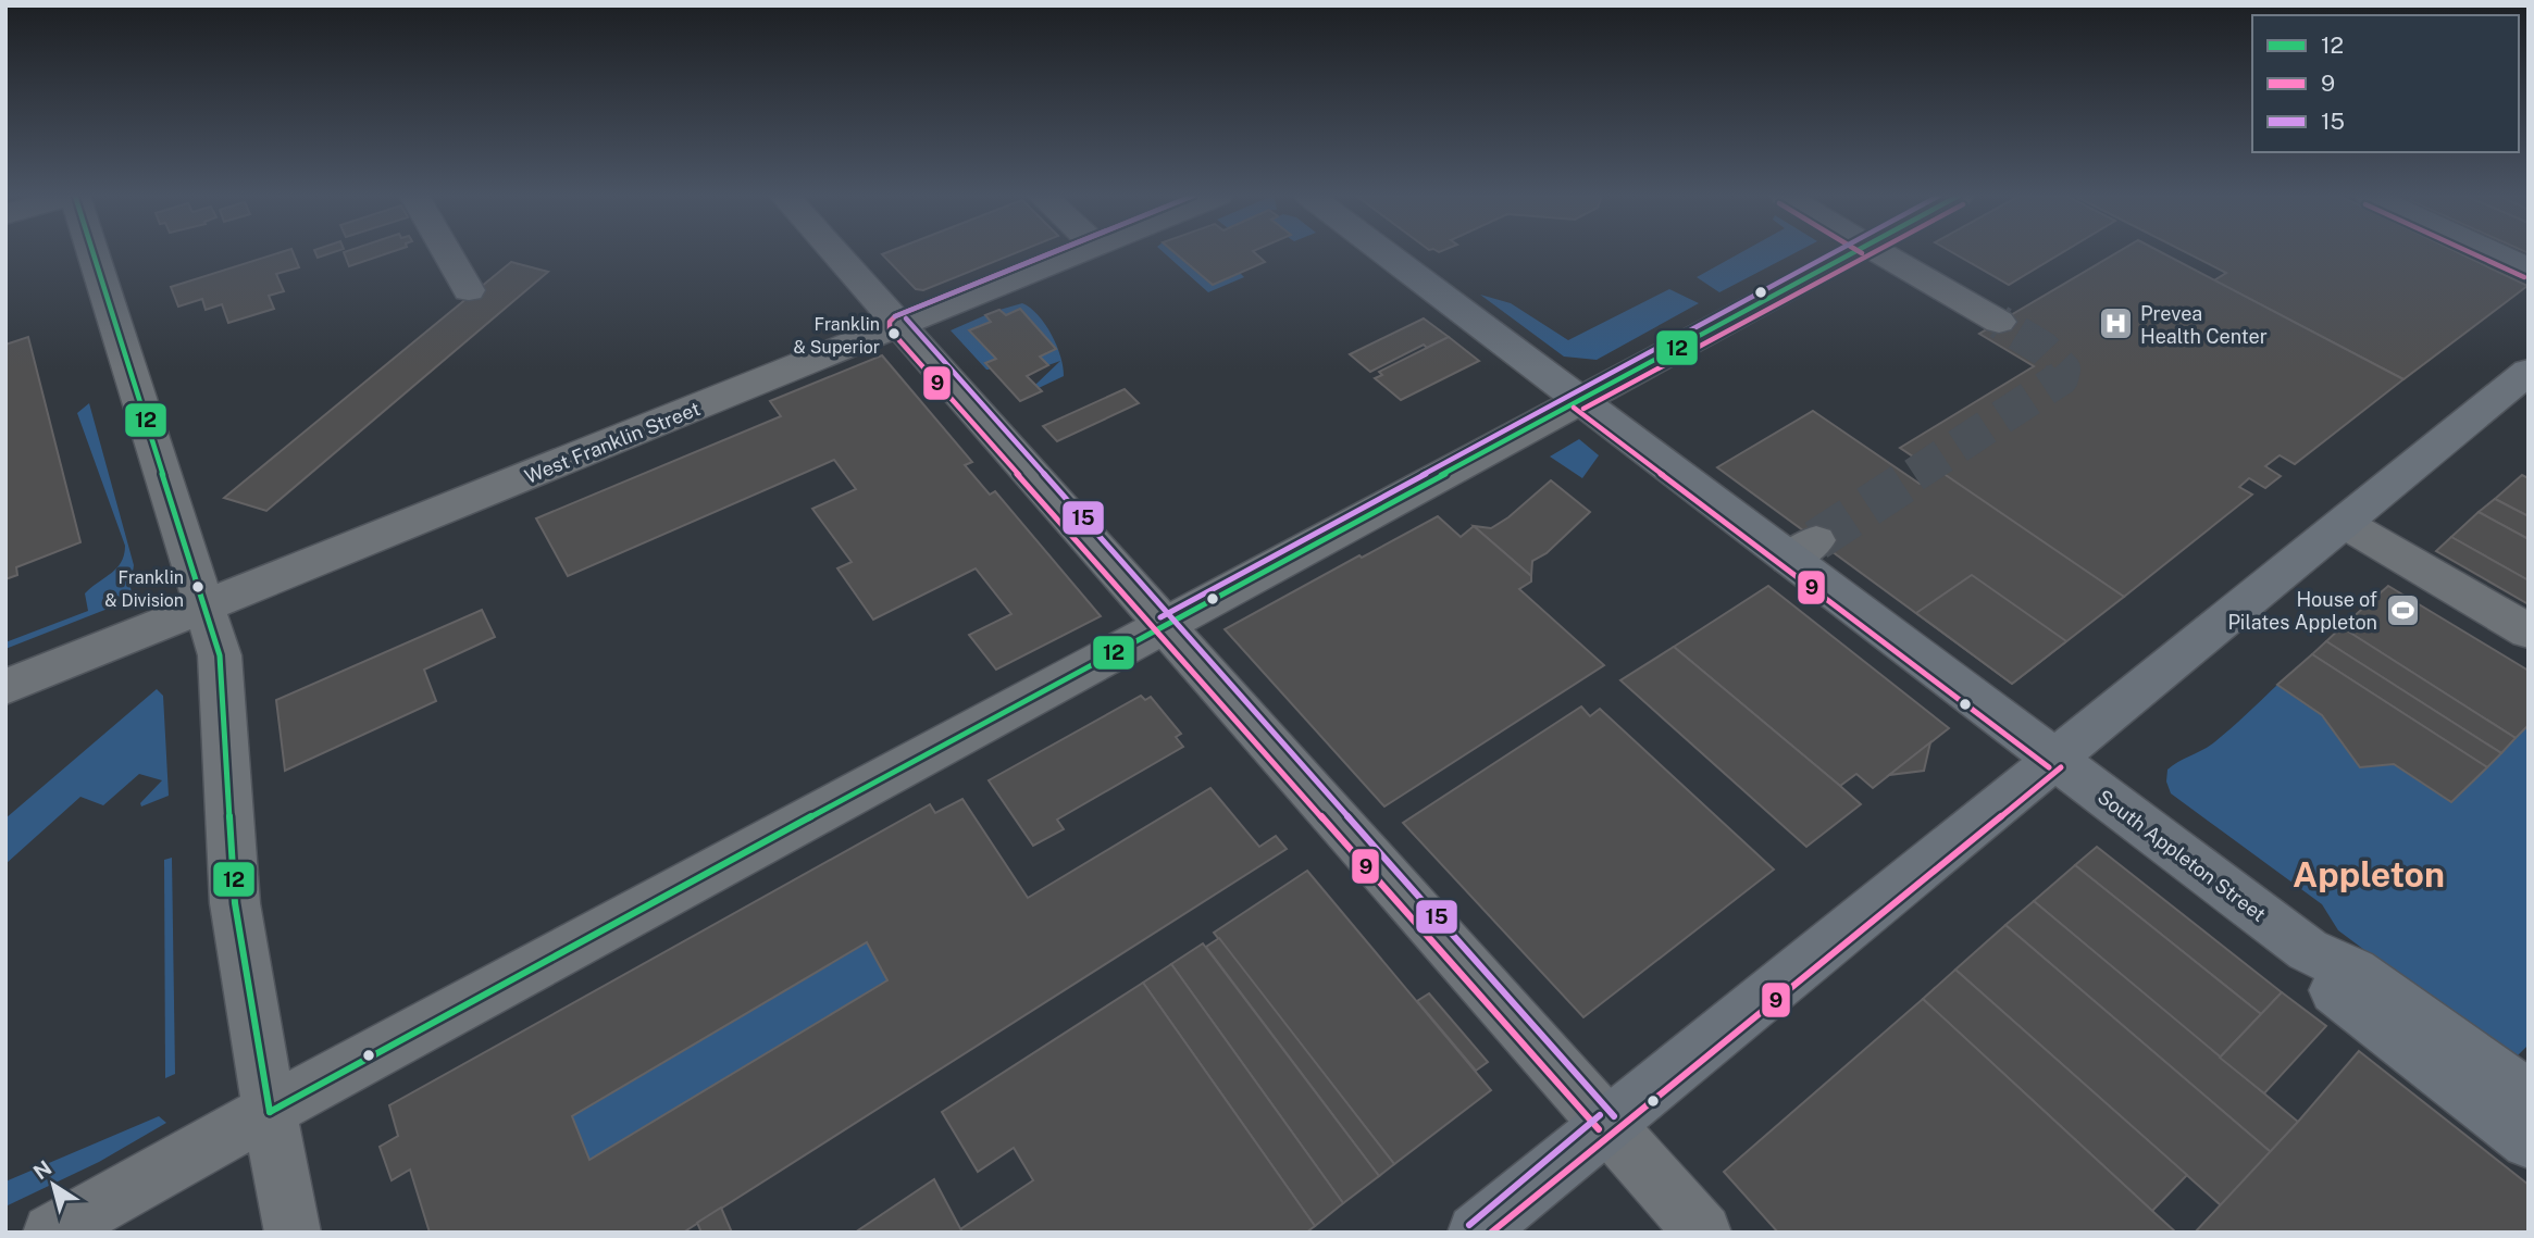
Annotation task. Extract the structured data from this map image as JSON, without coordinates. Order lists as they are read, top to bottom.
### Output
{
  "streets": {
    "main road": ["South Appleton Street"],
    "street": ["West Franklin Street"]
  },
  "districts": ["Appleton"],
  "places": {
    "hospital": ["Prevea Health Center"],
    "other": ["Franklin & Superior", "Franklin & Division"],
    "sports": ["House of Pilates Appleton"]
  },
  "lines": ["transit line 12", "transit line 9", "transit line 15"],
  "legend": ["12", "9", "15"],
  "north": "top left"
}
